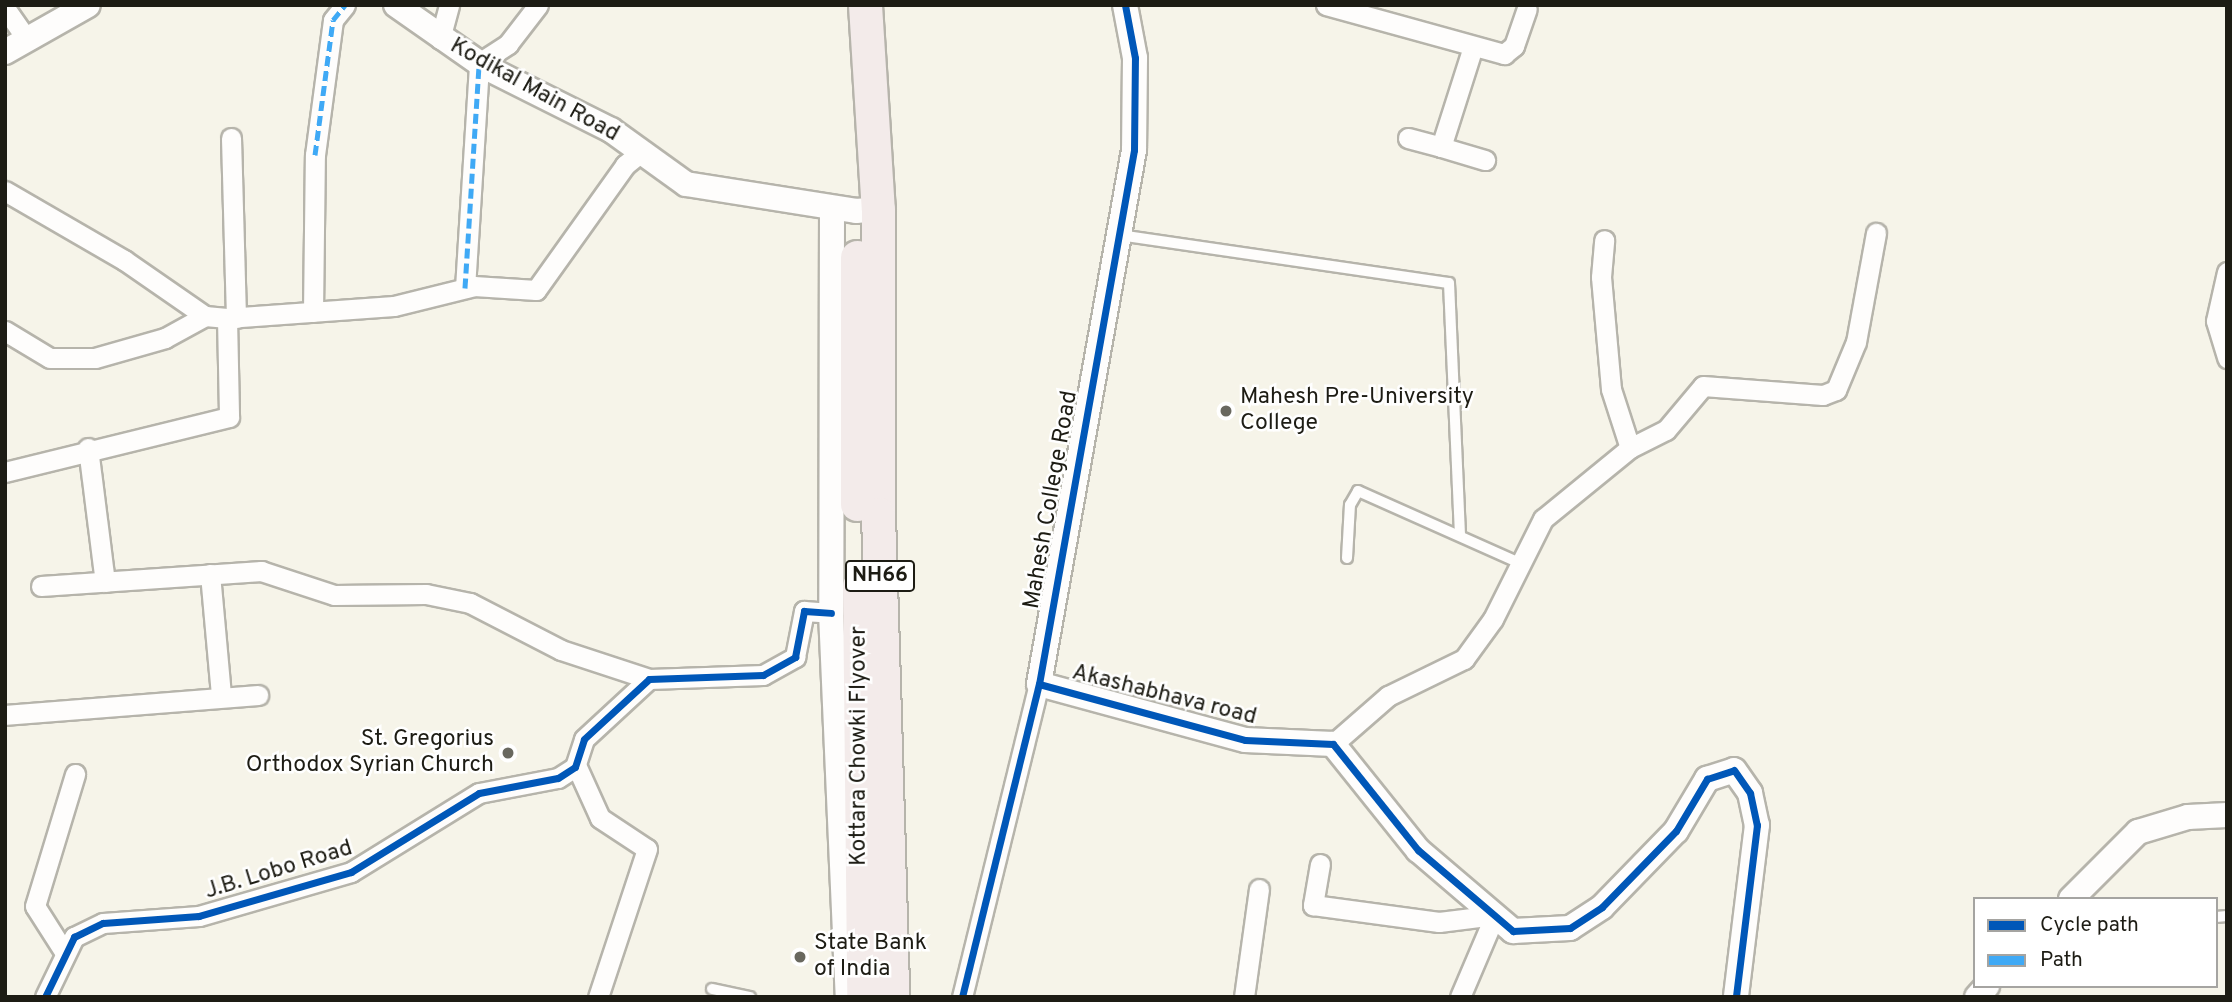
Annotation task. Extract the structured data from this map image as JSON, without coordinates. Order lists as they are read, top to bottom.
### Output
{
  "streets": {
    "highway": ["NH66", "Kottara Chowki Flyover"],
    "street": [
      "Kodikal Main Road",
      "Mahesh College Road",
      "Akashabhava road",
      "J.B. Lobo Road"
    ]
  },
  "crossings": [
    ["Kodikal Main Road", "NH66"],
    ["Kodikal Main Road", "Kottara Chowki Flyover"],
    ["Mahesh College Road", "Akashabhava road"],
    ["NH66", "Kottara Chowki Flyover"]
  ],
  "places": ["Mahesh Pre-University College", "St. Gregorius Orthodox Syrian Church", "State Bank of India"],
  "legend": ["Cycle path", "Path"]
}
